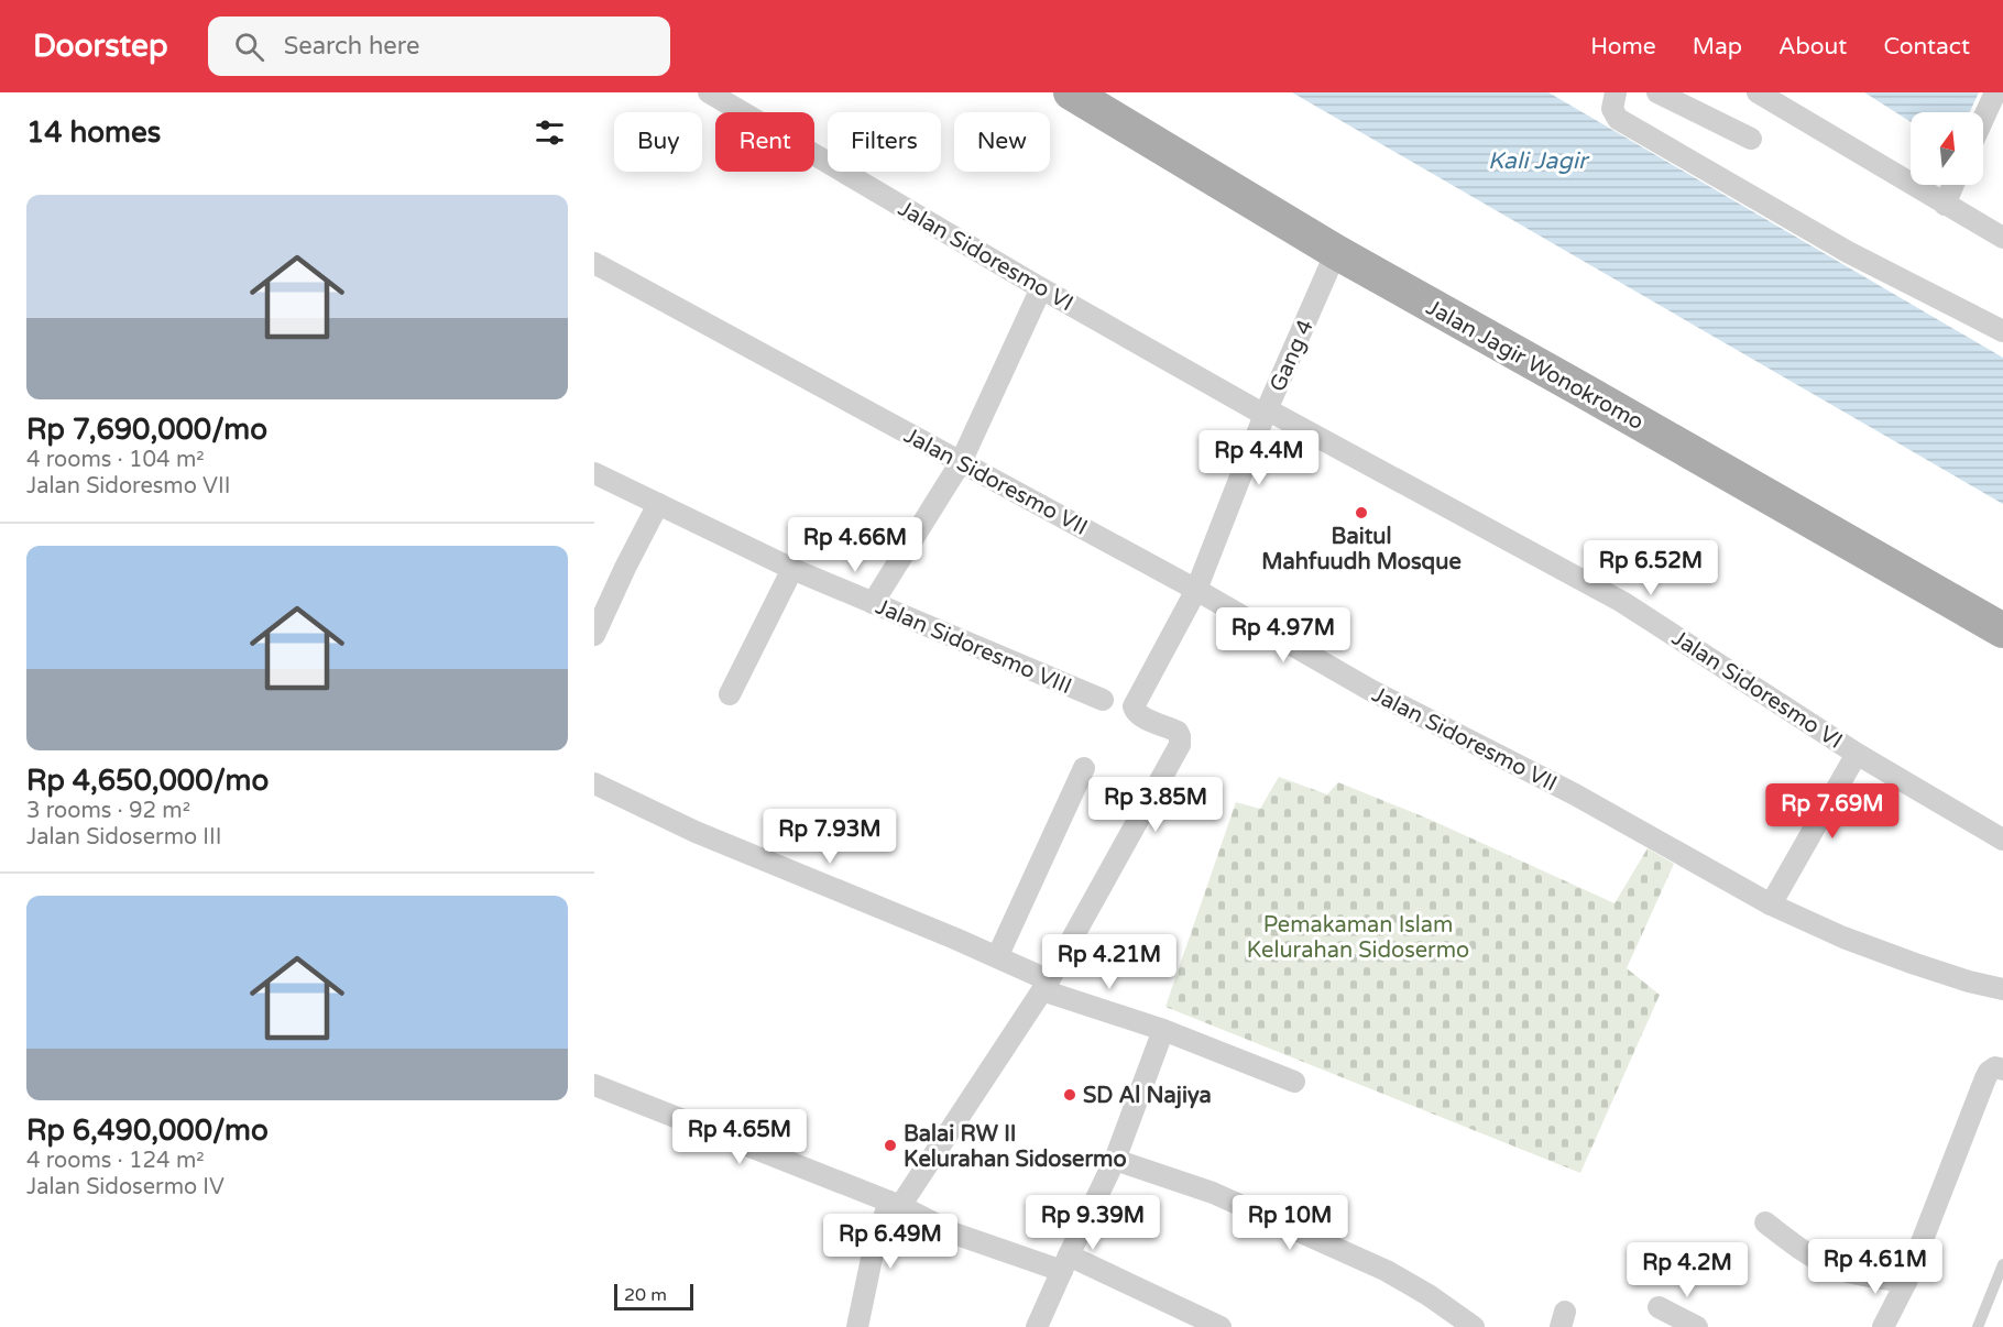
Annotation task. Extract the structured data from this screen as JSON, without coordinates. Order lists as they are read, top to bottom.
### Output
{
  "streets": {
    "main road": ["Jalan Jagir Wonokromo"],
    "street": [
      "Jalan Sidoresmo VI",
      "Gang 4",
      "Jalan Sidoresmo VII",
      "Jalan Sidoresmo VIII"
    ]
  },
  "crossings": [
    ["Jalan Sidoresmo VI", "Gang 4"],
    ["Gang 4", "Jalan Jagir Wonokromo"],
    ["Gang 4", "Jalan Sidoresmo VII"]
  ],
  "water": ["Kali Jagir"],
  "parks": ["Pemakaman Islam Kelurahan Sidosermo"],
  "places": ["Baitul Mahfuudh Mosque", "SD Al Najiya", "Balai RW II Kelurahan Sidosermo"],
  "scale_bar": "20 m",
  "north": "top",
  "page": {
    "header": "Doorstep",
    "search": "Search here",
    "nav": [
      "Home",
      "Map",
      "About",
      "Contact"
    ],
    "heading": "14 homes",
    "chip": [
      "Buy",
      "Rent",
      "Filters",
      "New"
    ],
    "list": [
      {
        "name": "Rp 7,690,000/mo",
        "note": "4 rooms · 104 m² · Jalan Sidoresmo VII"
      },
      {
        "name": "Rp 4,650,000/mo",
        "note": "3 rooms · 92 m² · Jalan Sidosermo III"
      },
      {
        "name": "Rp 6,490,000/mo",
        "note": "4 rooms · 124 m² · Jalan Sidosermo IV"
      }
    ],
    "price": [
      "Rp 4.4M",
      "Rp 4.66M",
      "Rp 6.52M",
      "Rp 4.97M",
      "Rp 3.85M",
      "Rp 7.69M",
      "Rp 7.93M",
      "Rp 4.21M",
      "Rp 4.65M",
      "Rp 9.39M",
      "Rp 10M",
      "Rp 6.49M",
      "Rp 4.61M",
      "Rp 4.2M"
    ],
    "scale": "20 m"
  }
}
